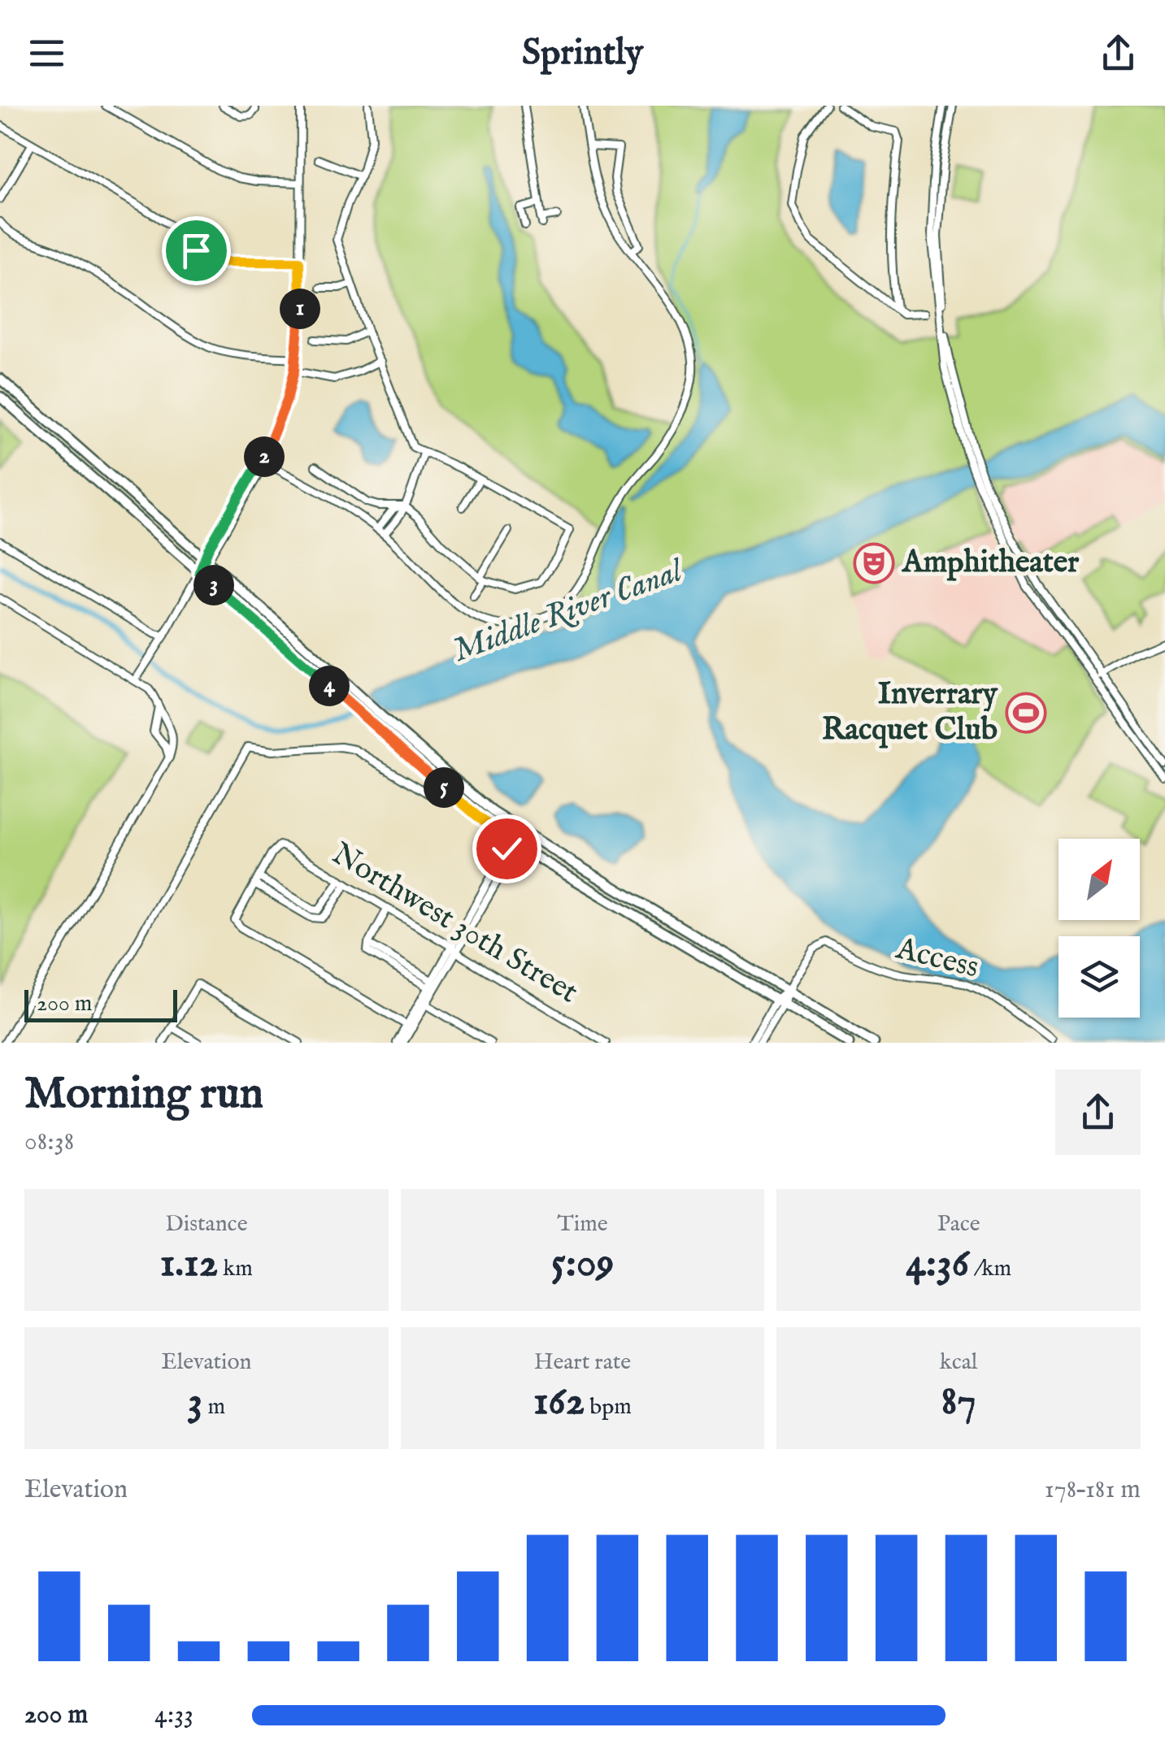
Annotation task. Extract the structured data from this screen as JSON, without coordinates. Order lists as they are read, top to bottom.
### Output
{
  "streets": {
    "street": ["Northwest 30th Street", "Access"]
  },
  "water": ["Middle River Canal"],
  "places": {
    "theatre": ["Amphitheater"],
    "sports": ["Inverrary Racquet Club"]
  },
  "scale_bar": "200 m",
  "north": "top right",
  "page": {
    "header": "Sprintly",
    "pins": [
      "1",
      "2",
      "3",
      "4",
      "5"
    ],
    "scale": "200 m",
    "heading": ["Morning run", "08:38"],
    "stats": [
      ["Distance", "1.12 km"],
      ["Time", "5:09"],
      ["Pace", "4:36 /km"],
      ["Elevation", "3 m"],
      ["Heart rate", "162 bpm"],
      ["kcal", "87"]
    ],
    "chart": ["Elevation", "178–181 m"],
    "list": [
      {
        "name": "200 m",
        "note": "4:33"
      }
    ]
  }
}
